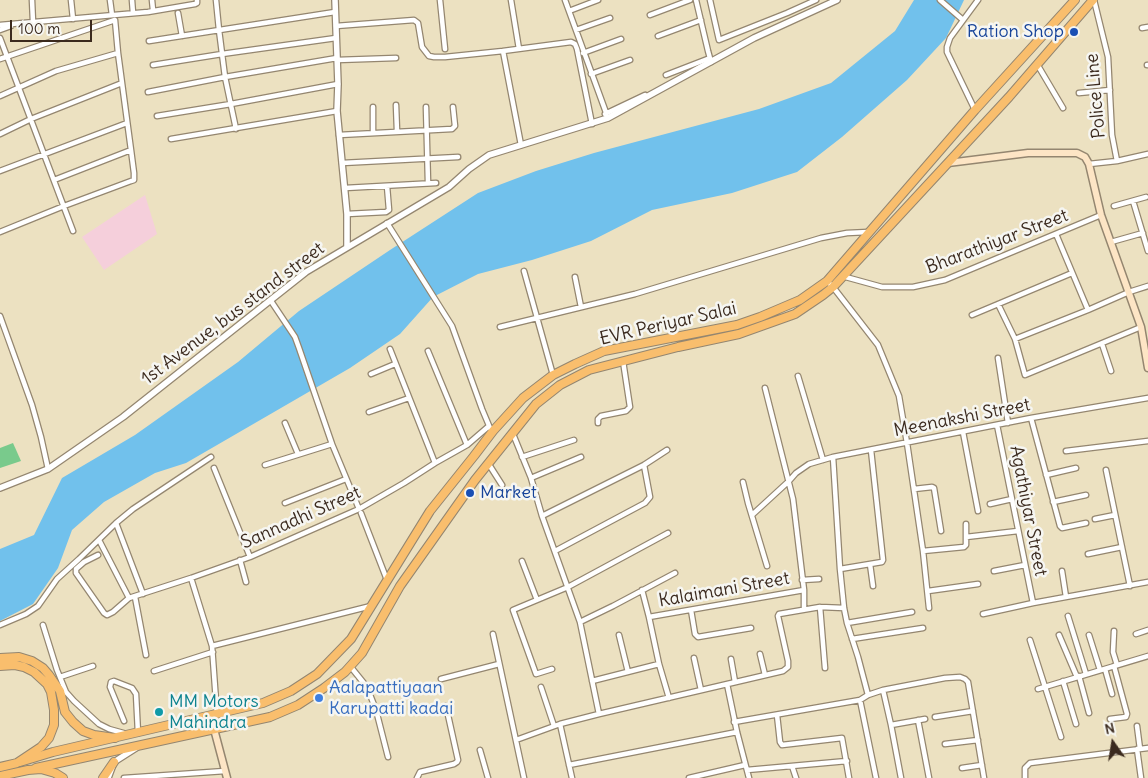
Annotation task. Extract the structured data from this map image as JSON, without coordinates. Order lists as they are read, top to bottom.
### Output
{
  "streets": {
    "main road": ["EVR Periyar Salai"],
    "street": [
      "Police Line",
      "Bharathiyar Street",
      "1st Avenue, bus stand street",
      "Meenakshi Street",
      "Agathiyar Street",
      "Sannadhi Street",
      "Kalaimani Street"
    ]
  },
  "crossings": [
    ["Police Line", "EVR Periyar Salai"],
    ["Bharathiyar Street", "EVR Periyar Salai"],
    ["EVR Periyar Salai", "Sannadhi Street"],
    ["Meenakshi Street", "Agathiyar Street"]
  ],
  "places": [
    "Ration Shop",
    "Market",
    "Aalapattiyaan Karupatti kadai",
    "MM Motors Mahindra"
  ],
  "scale_bar": "100 m",
  "north": "top"
}
